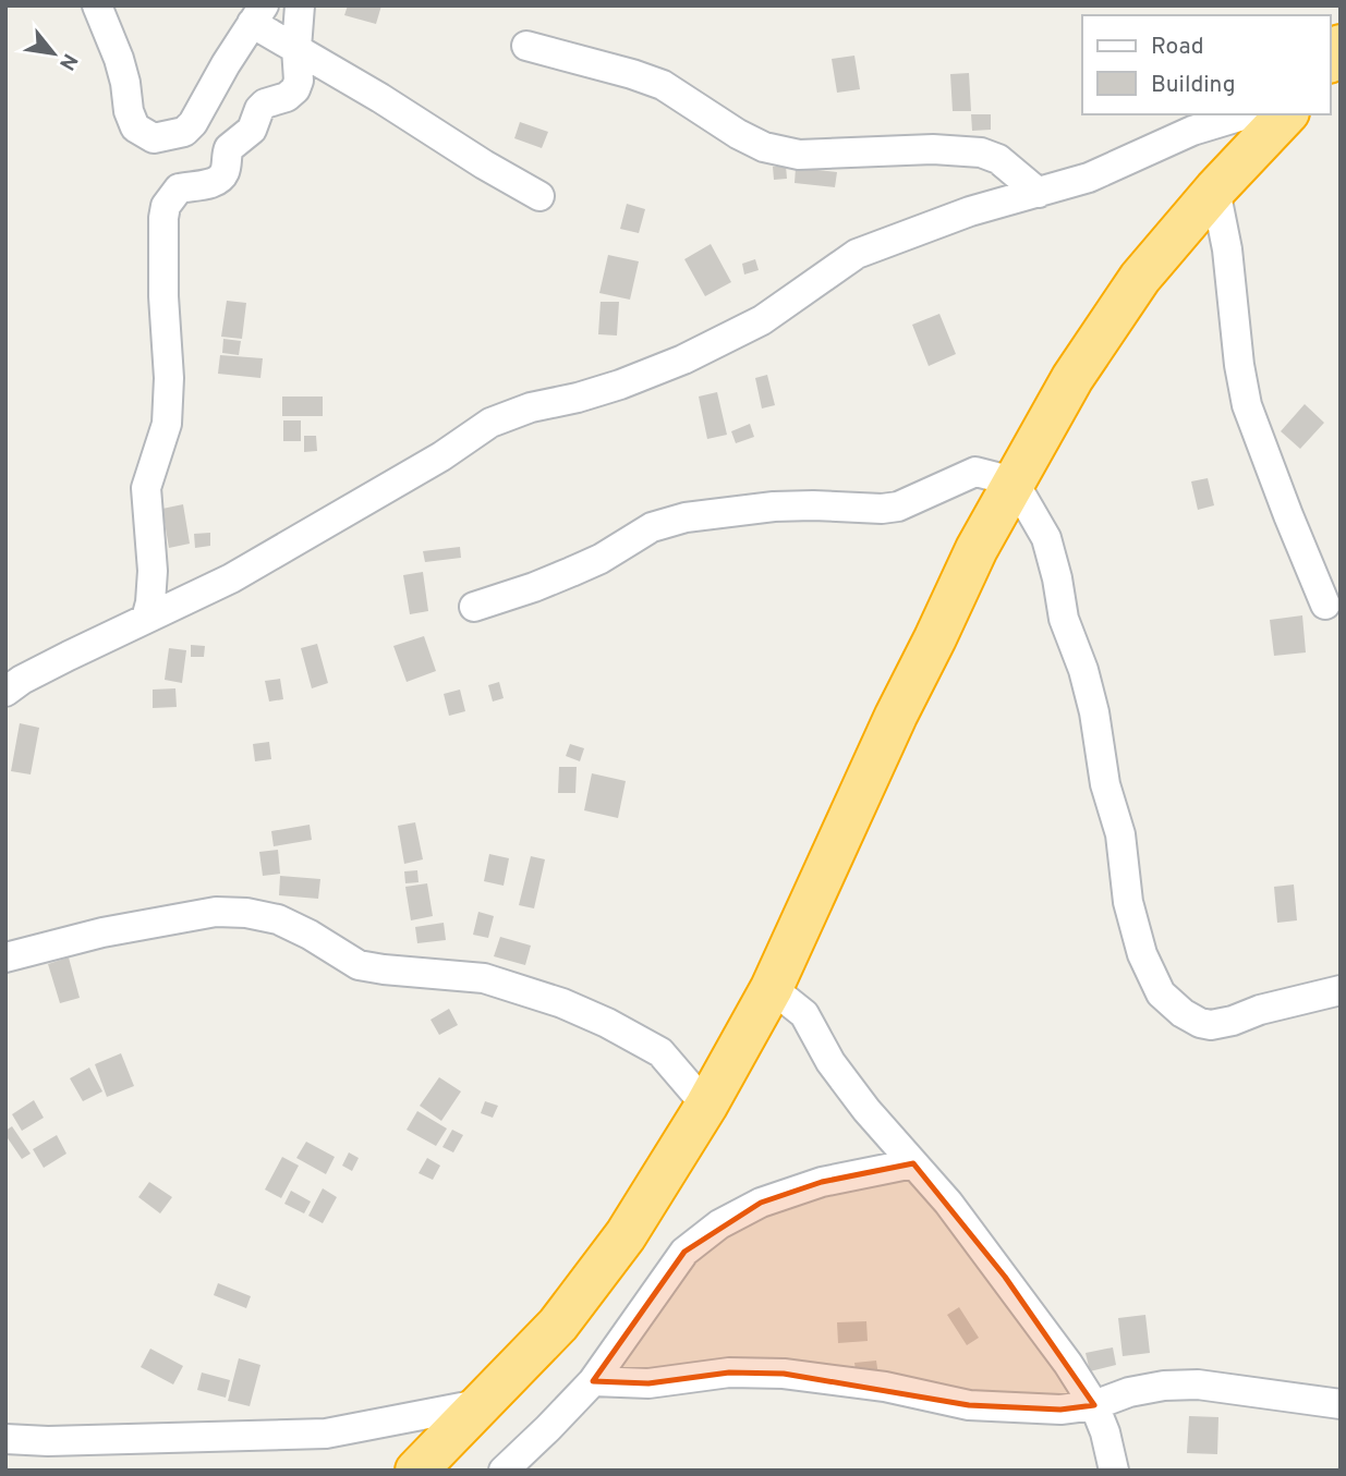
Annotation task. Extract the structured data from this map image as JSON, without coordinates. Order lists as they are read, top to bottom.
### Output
{
  "legend": ["Road", "Building"],
  "north": "bottom right"
}
